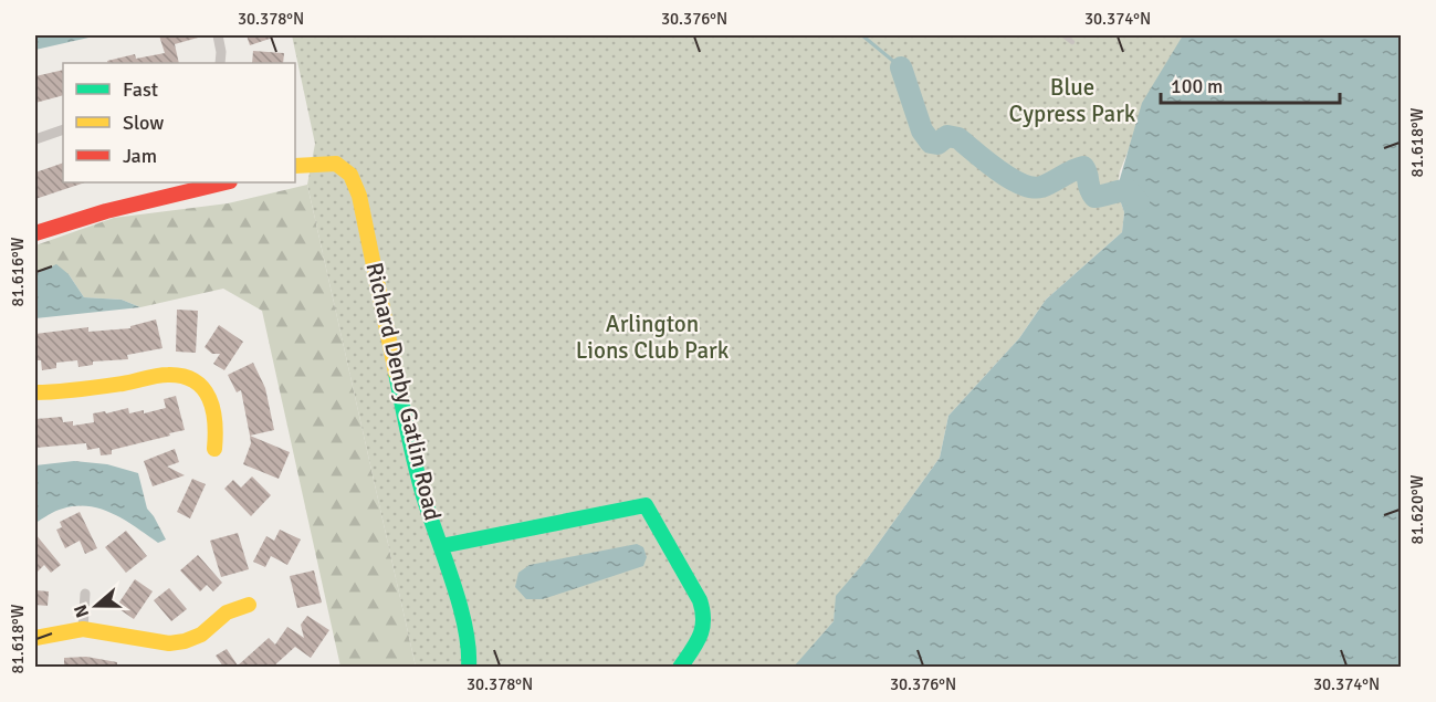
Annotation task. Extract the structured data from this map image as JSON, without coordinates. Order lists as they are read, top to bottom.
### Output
{
  "streets": {
    "street": ["Richard Denby Gatlin Road"]
  },
  "parks": ["Blue Cypress Park", "Arlington Lions Club Park"],
  "legend": ["Fast", "Slow", "Jam"],
  "scale_bar": "100 m",
  "north": "left",
  "coordinates": [
    "30.378°N",
    "30.376°N",
    "30.374°N",
    "81.618°W",
    "81.616°W",
    "81.620°W"
  ]
}
